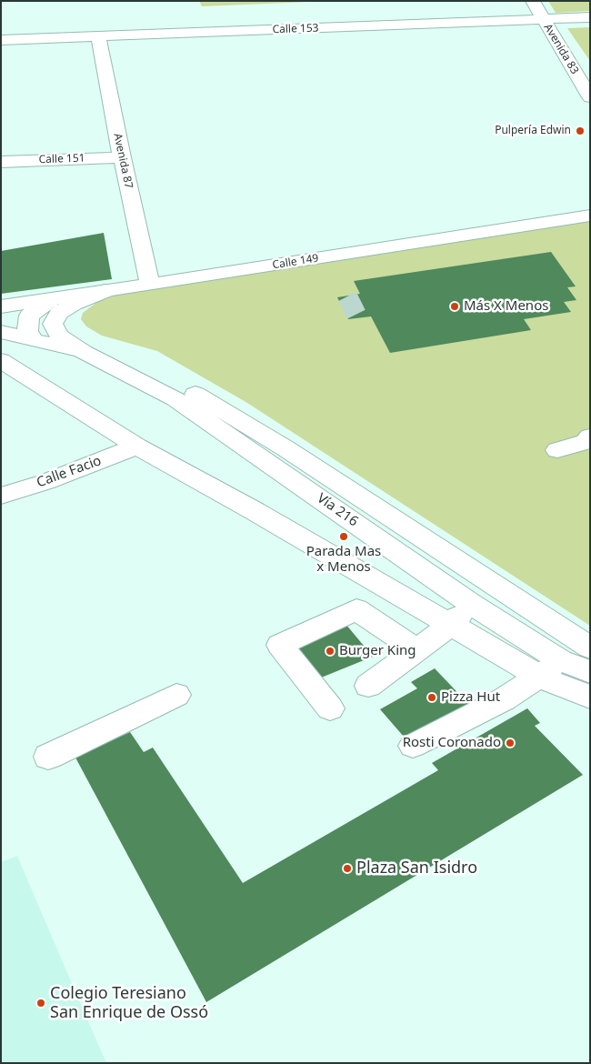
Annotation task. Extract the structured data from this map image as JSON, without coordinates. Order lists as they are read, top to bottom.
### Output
{
  "streets": {
    "street": [
      "Calle 153",
      "Avenida 83",
      "Calle 151",
      "Avenida 87",
      "Calle 149",
      "Calle Facio",
      "Vía 216"
    ]
  },
  "crossings": [
    ["Calle 153", "Avenida 83"],
    ["Calle 153", "Avenida 87"],
    ["Calle 151", "Avenida 87"],
    ["Avenida 87", "Calle 149"]
  ],
  "places": [
    "Pulpería Edwin",
    "Más X Menos",
    "Parada Mas x Menos",
    "Burger King",
    "Pizza Hut",
    "Rosti Coronado",
    "Plaza San Isidro",
    "Colegio Teresiano San Enrique de Ossó"
  ]
}
